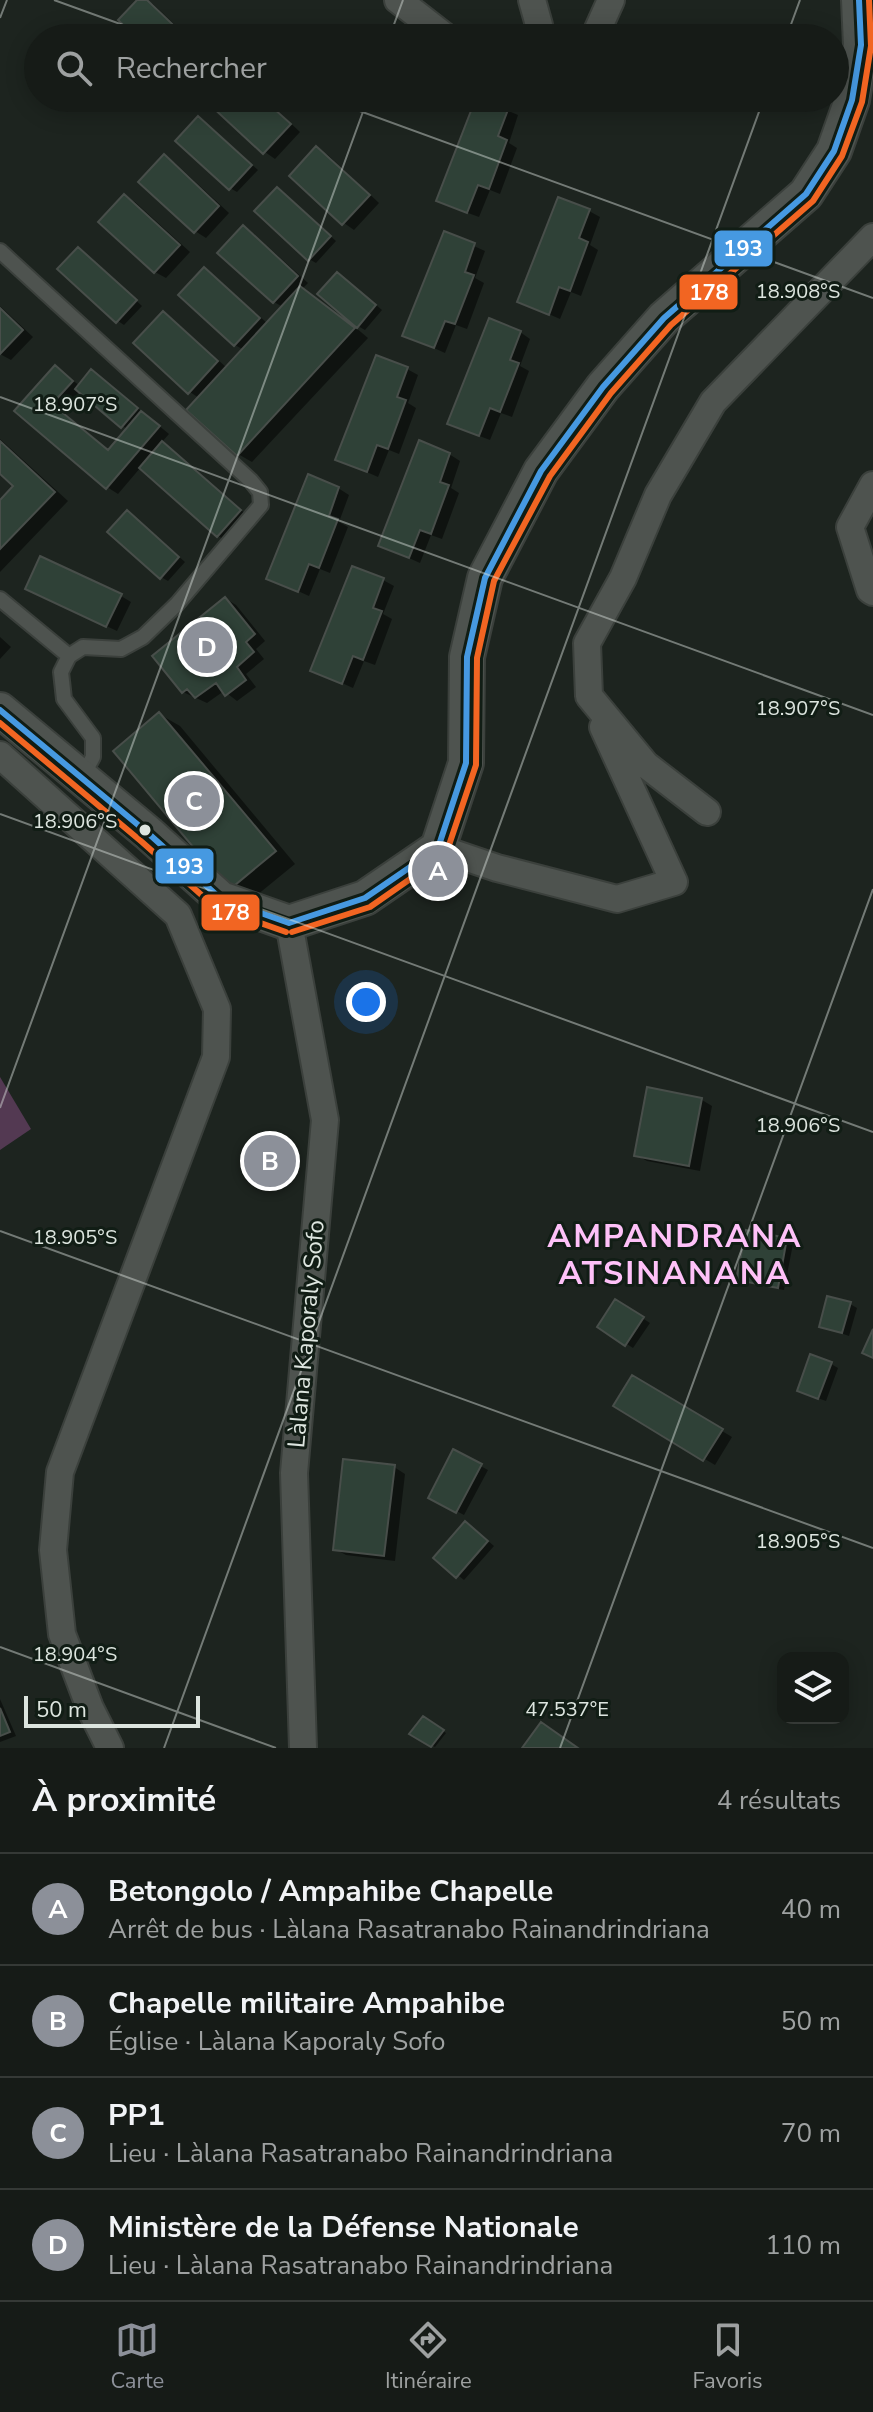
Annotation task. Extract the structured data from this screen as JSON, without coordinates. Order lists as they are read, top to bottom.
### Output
{
  "streets": {
    "street": ["Làlana Kaporaly Sofo"]
  },
  "districts": ["AMPANDRANA ATSINANANA"],
  "lines": ["transit line 193", "transit line 178"],
  "scale_bar": "50 m",
  "page": {
    "search": "Rechercher",
    "pins": [
      "D",
      "C",
      "A",
      "B"
    ],
    "scale": "50 m",
    "heading": ["À proximité", "4 résultats"],
    "list": [
      {
        "mark": "A",
        "name": "Betongolo / Ampahibe Chapelle",
        "note": "Arrêt de bus · Làlana Rasatranabo Rainandrindriana",
        "value": "40 m"
      },
      {
        "mark": "B",
        "name": "Chapelle militaire Ampahibe",
        "note": "Église · Làlana Kaporaly Sofo",
        "value": "50 m"
      },
      {
        "mark": "C",
        "name": "PP1",
        "note": "Lieu · Làlana Rasatranabo Rainandrindriana",
        "value": "70 m"
      },
      {
        "mark": "D",
        "name": "Ministère de la Défense Nationale",
        "note": "Lieu · Làlana Rasatranabo Rainandrindriana",
        "value": "110 m"
      }
    ],
    "nav": ["Carte", "Itinéraire", "Favoris"]
  },
  "coordinates": [
    "18.908°S",
    "18.907°S",
    "18.906°S",
    "18.905°S",
    "18.904°S",
    "47.537°E"
  ]
}
